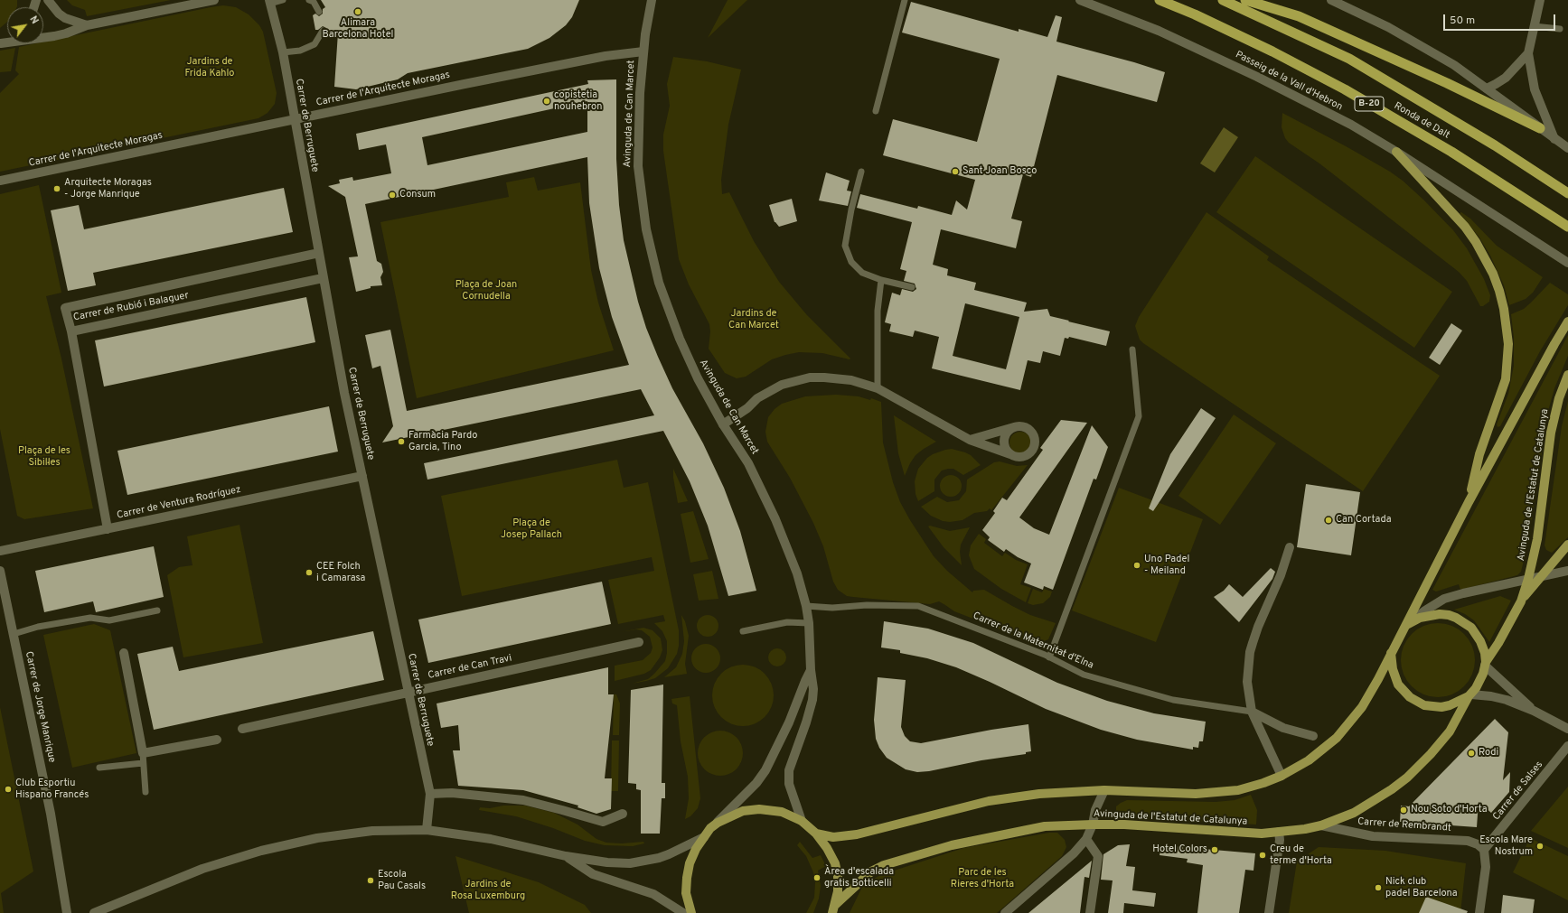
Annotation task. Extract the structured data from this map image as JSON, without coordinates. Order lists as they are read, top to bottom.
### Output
{
  "streets": {
    "highway": ["B-20", "Ronda de Dalt"],
    "main road": ["Avinguda de l'Estatut de Catalunya"],
    "street": [
      "Passeig de la Vall d'Hebron",
      "Carrer de l'Arquitecte Moragas",
      "Avinguda de Can Marcet",
      "Carrer de Berruguete",
      "Carrer de Rubió i Balaguer",
      "Carrer de Ventura Rodríguez",
      "Carrer de Can Travi",
      "Carrer de Jorge Manrique",
      "Carrer de Salses",
      "Carrer de Rembrandt"
    ],
    "lane": ["Carrer de la Maternitat d'Elna"]
  },
  "crossings": [
    ["Carrer de l'Arquitecte Moragas", "Avinguda de Can Marcet"],
    ["Carrer de l'Arquitecte Moragas", "Carrer de Berruguete"],
    ["Avinguda de Can Marcet", "Carrer de la Maternitat d'Elna"],
    ["Carrer de Berruguete", "Carrer de Rubió i Balaguer"],
    ["Carrer de Berruguete", "Carrer de Ventura Rodríguez"],
    ["Carrer de Berruguete", "Carrer de Can Travi"],
    ["Avinguda de l'Estatut de Catalunya", "Carrer de Rembrandt"],
    ["Carrer de Salses", "Carrer de Rembrandt"]
  ],
  "parks": [
    "Jardins de Frida Kahlo",
    "Plaça de Joan Cornudella",
    "Jardins de Can Marcet",
    "Plaça de les Sibil·les",
    "Plaça de Josep Pallach",
    "Parc de les Rieres d'Horta",
    "Jardins de Rosa Luxemburg"
  ],
  "places": [
    "Alimara Barcelona Hotel",
    "copistetia nouhebron",
    "Sant Joan Bosco",
    "Arquitecte Moragas - Jorge Manrique",
    "Consum",
    "Farmàcia Pardo Garcia, Tino",
    "Can Cortada",
    "Uno Padel - Meiland",
    "CEE Folch i Camarasa",
    "Rodi",
    "Club Esportiu Hispano Francés",
    "Nou Soto d'Horta",
    "Escola Mare Nostrum",
    "Hotel Colors",
    "Creu de terme d'Horta",
    "Àrea d'escalada gratis Botticelli",
    "Escola Pau Casals",
    "Nick club padel Barcelona"
  ],
  "scale_bar": "50 m",
  "north": "top right"
}
